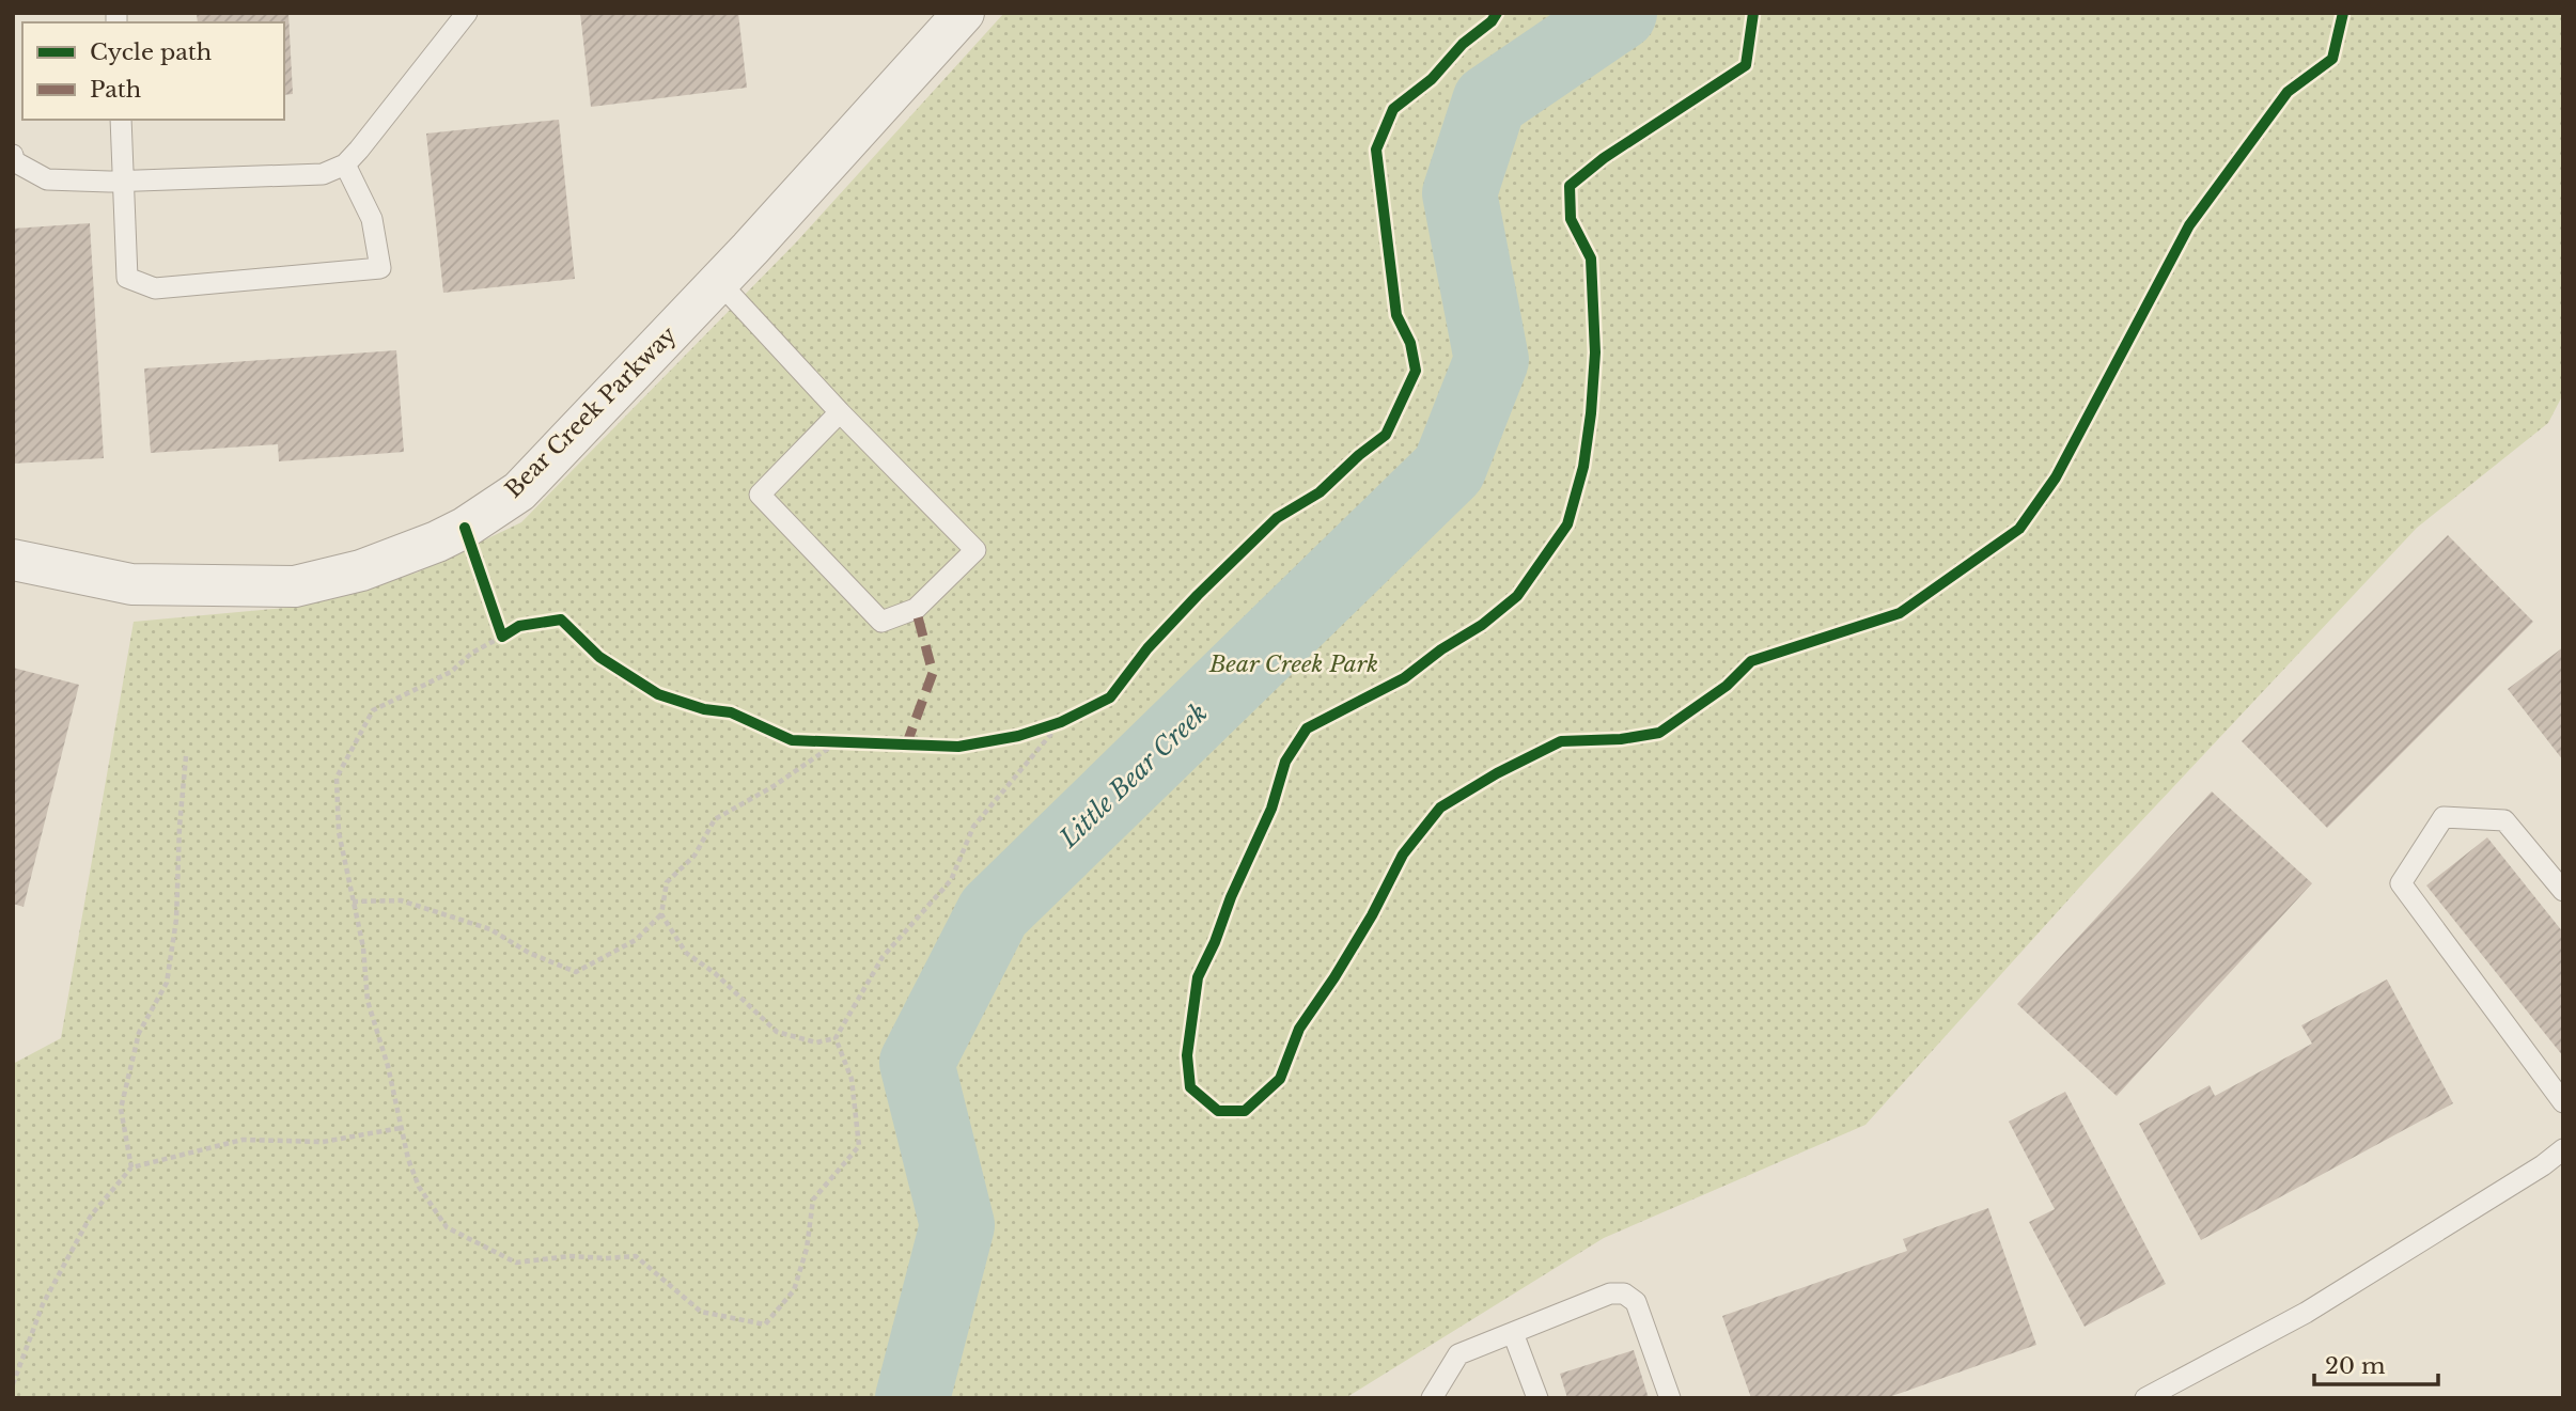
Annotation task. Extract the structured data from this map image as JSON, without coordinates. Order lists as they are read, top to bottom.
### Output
{
  "streets": {
    "street": ["Bear Creek Parkway"]
  },
  "water": ["Little Bear Creek"],
  "parks": ["Bear Creek Park"],
  "legend": ["Cycle path", "Path"],
  "scale_bar": "20 m"
}
